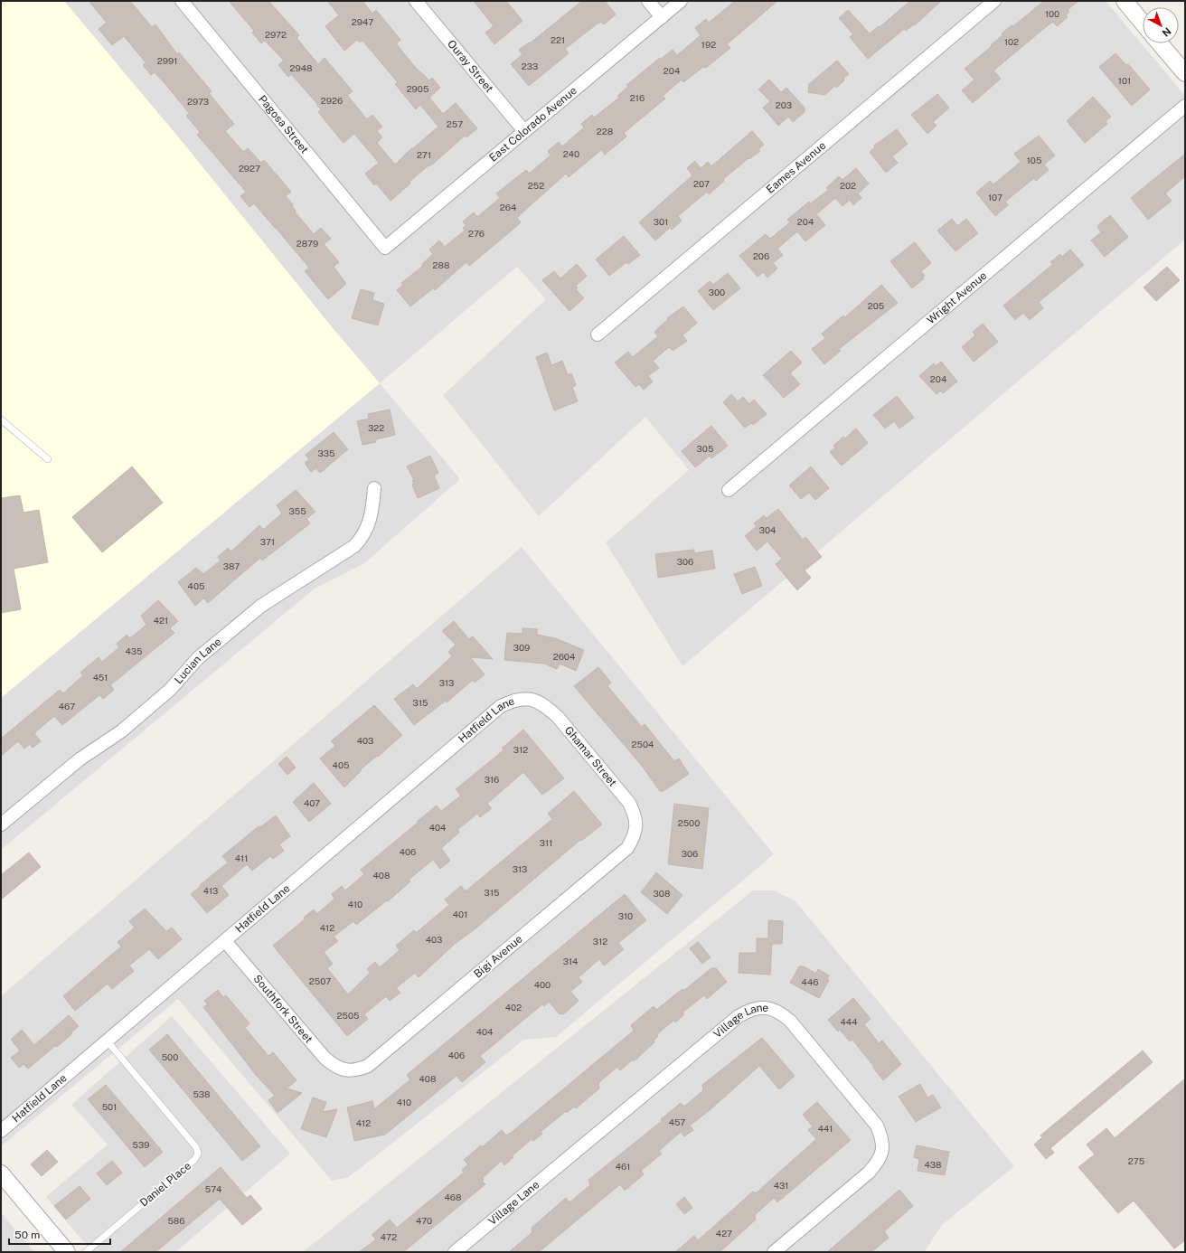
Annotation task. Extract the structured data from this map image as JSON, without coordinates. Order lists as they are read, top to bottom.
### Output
{
  "streets": {
    "street": [
      "Ouray Street",
      "Pagosa Street",
      "East Colorado Avenue",
      "Eames Avenue",
      "Wright Avenue",
      "Lucian Lane",
      "Hatfield Lane",
      "Ghamar Street",
      "Bigi Avenue",
      "Southfork Street",
      "Village Lane"
    ],
    "lane": ["Daniel Place"]
  },
  "crossings": [
    ["Ouray Street", "East Colorado Avenue"],
    ["Pagosa Street", "East Colorado Avenue"],
    ["Hatfield Lane", "Ghamar Street"],
    ["Hatfield Lane", "Southfork Street"],
    ["Hatfield Lane", "Daniel Place"],
    ["Ghamar Street", "Bigi Avenue"],
    ["Bigi Avenue", "Southfork Street"]
  ],
  "house_numbers": [
    "100",
    "2947",
    "2972",
    "221",
    "102",
    "192",
    "2991",
    "233",
    "2948",
    "204",
    "101",
    "2905",
    "216",
    "2926",
    "2973",
    "203",
    "257",
    "228",
    "240",
    "271",
    "105",
    "2927",
    "207",
    "252",
    "202",
    "107",
    "264",
    "301",
    "204",
    "276",
    "2879",
    "206",
    "288",
    "300",
    "205",
    "204",
    "322",
    "305",
    "335",
    "355",
    "304",
    "371",
    "306",
    "387",
    "405",
    "421",
    "309",
    "435",
    "2604",
    "451",
    "313",
    "315",
    "467",
    "403",
    "2504",
    "312",
    "405",
    "316",
    "407",
    "2500",
    "404",
    "311",
    "406",
    "306",
    "411",
    "313",
    "408",
    "413",
    "315",
    "308",
    "410",
    "401",
    "310",
    "412",
    "403",
    "312",
    "314",
    "2507",
    "446",
    "400",
    "402",
    "2505",
    "444",
    "404",
    "406",
    "500",
    "408",
    "538",
    "410",
    "501",
    "457",
    "412",
    "441",
    "539",
    "275",
    "438",
    "461",
    "431",
    "574",
    "468",
    "586",
    "470",
    "427",
    "472"
  ],
  "scale_bar": "50 m",
  "north": "bottom right"
}
